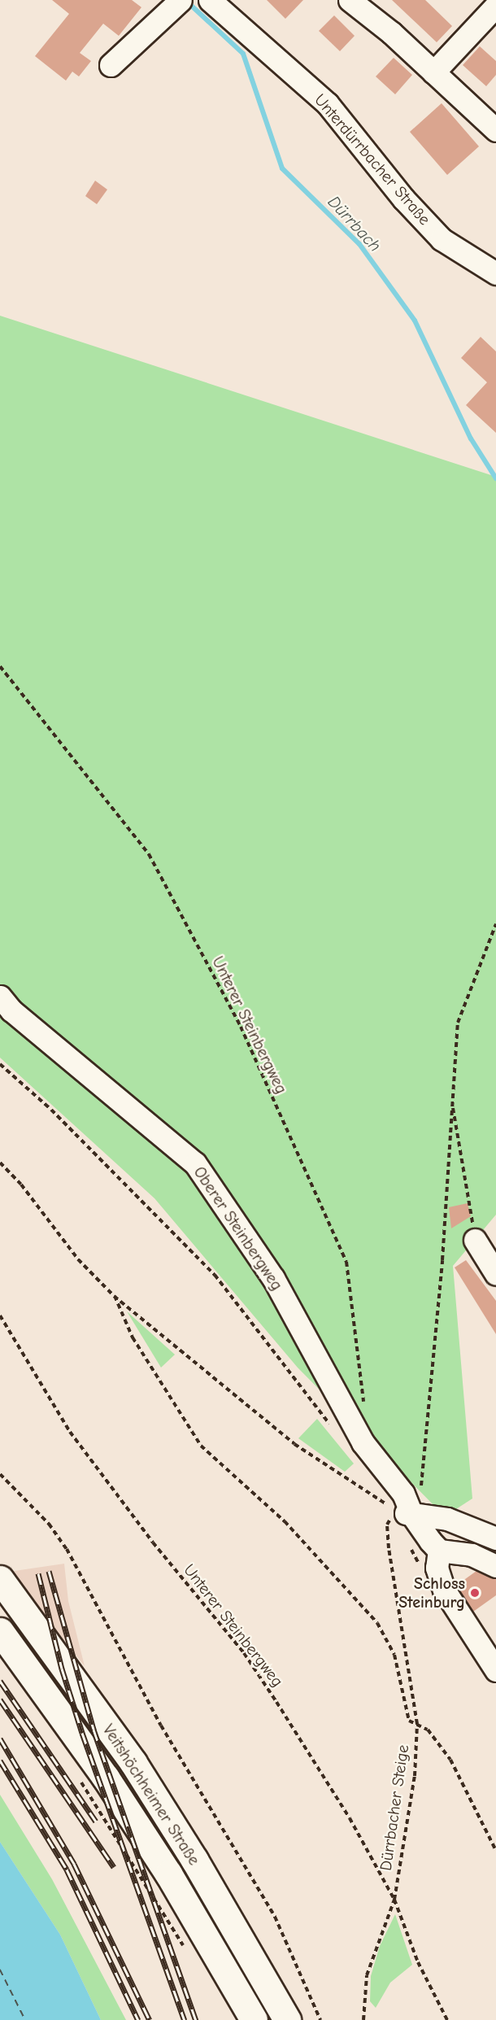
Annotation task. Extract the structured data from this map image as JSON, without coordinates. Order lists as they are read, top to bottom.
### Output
{
  "streets": {
    "highway": ["Veitshöchheimer Straße"],
    "street": ["Unterdürrbacher Straße", "Oberer Steinbergweg"],
    "path": ["Unterer Steinbergweg", "Dürrbacher Steige"]
  },
  "crossings": [
    ["Unterer Steinbergweg", "Dürrbacher Steige"],
    ["Oberer Steinbergweg", "Dürrbacher Steige"]
  ],
  "water": ["Dürrbach"],
  "places": ["Schloss Steinburg"]
}
